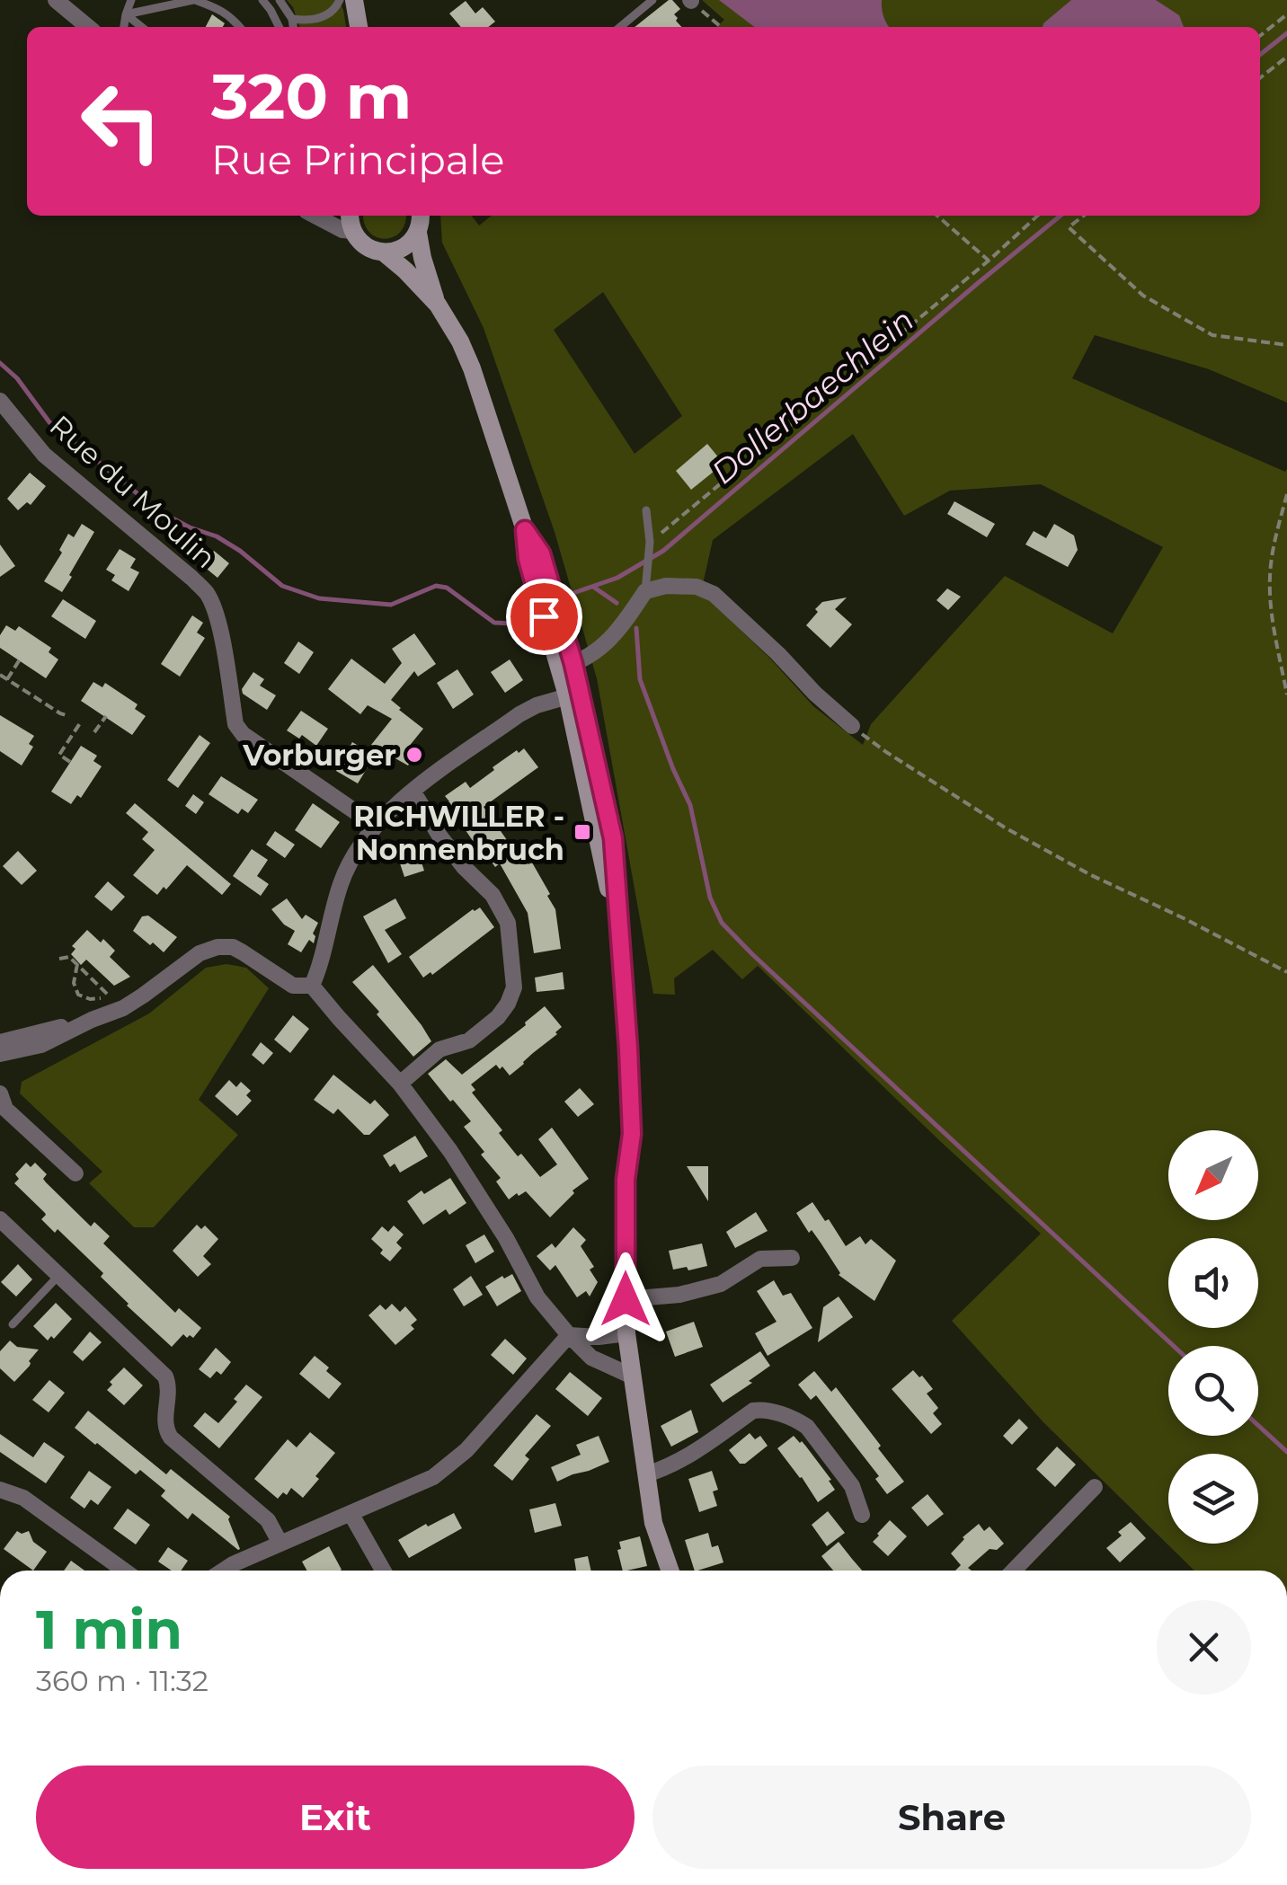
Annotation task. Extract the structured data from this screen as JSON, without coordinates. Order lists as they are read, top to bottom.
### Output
{
  "streets": {
    "street": ["Rue du Moulin"]
  },
  "water": ["Dollerbaechlein"],
  "places": {
    "other": ["Vorburger"],
    "transit": ["RICHWILLER - Nonnenbruch"]
  },
  "north": "bottom left",
  "page": {
    "turn": ["320 m", "Rue Principale"],
    "heading": ["1 min", "360 m · 11:32"],
    "buttons": ["Exit", "Share"]
  }
}
